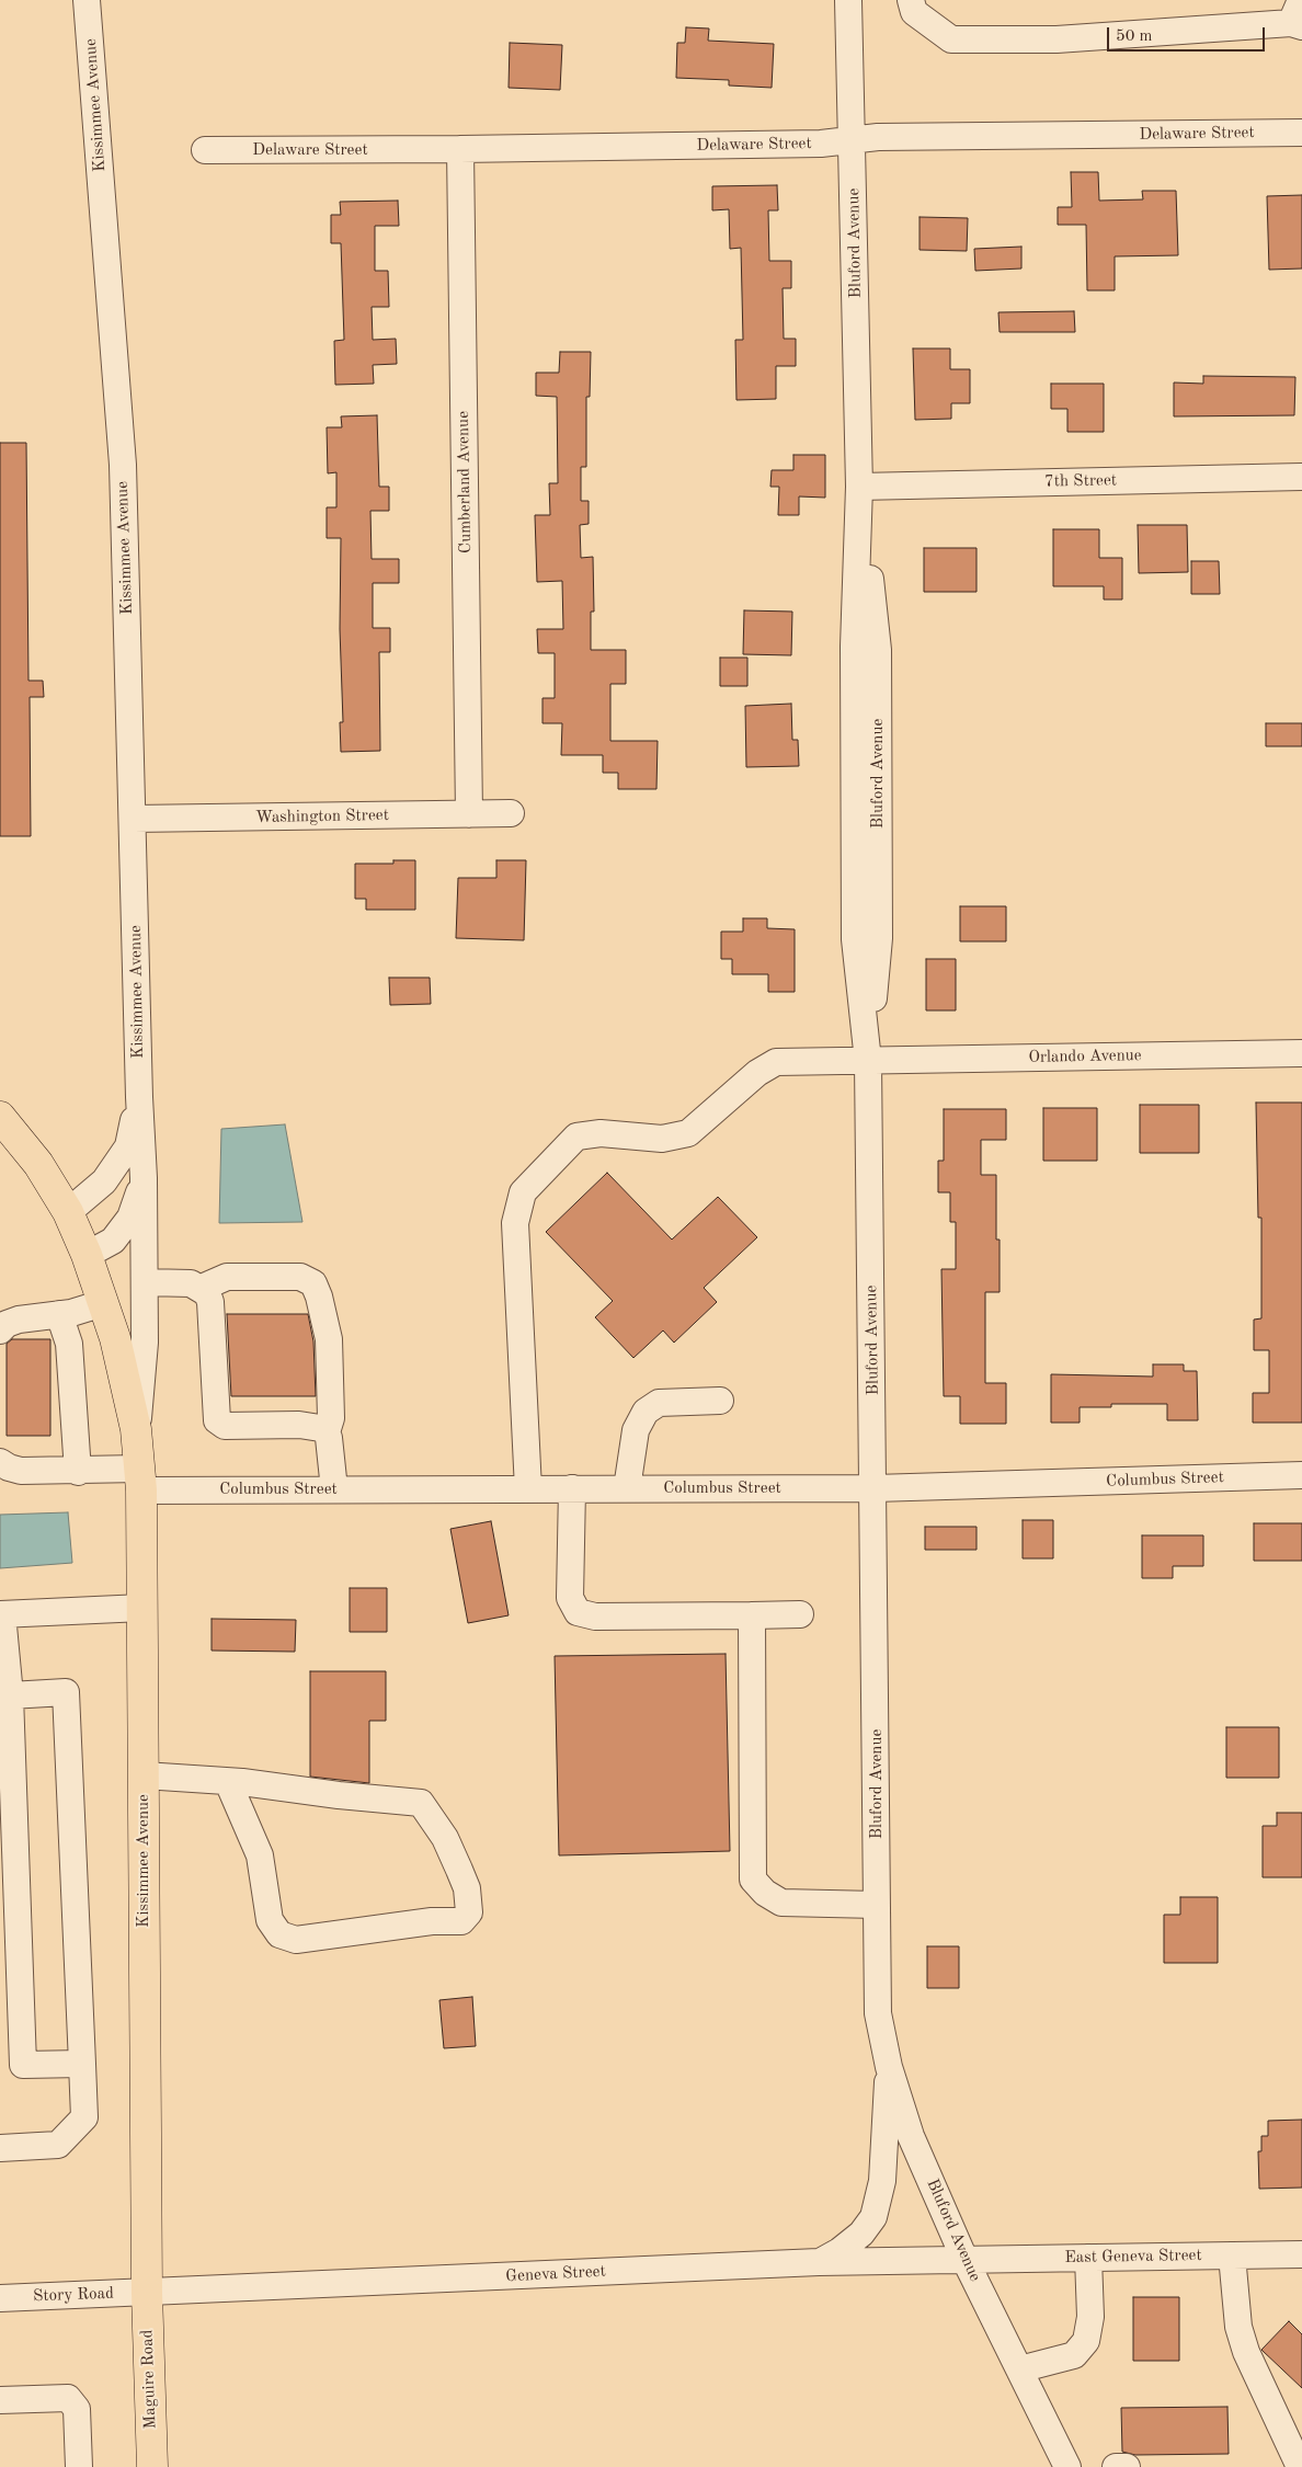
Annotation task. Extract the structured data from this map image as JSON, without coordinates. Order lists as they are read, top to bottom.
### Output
{
  "streets": {
    "main road": ["Kissimmee Avenue", "Maguire Road"],
    "street": [
      "Delaware Street",
      "Bluford Avenue",
      "7th Street",
      "Cumberland Avenue",
      "Washington Street",
      "Orlando Avenue",
      "Columbus Street",
      "East Geneva Street",
      "Geneva Street",
      "Story Road"
    ]
  },
  "crossings": [
    ["Kissimmee Avenue", "Washington Street"],
    ["Kissimmee Avenue", "Columbus Street"],
    ["Kissimmee Avenue", "Geneva Street"],
    ["Kissimmee Avenue", "Story Road"],
    ["Kissimmee Avenue", "Maguire Road"],
    ["Delaware Street", "Bluford Avenue"],
    ["Delaware Street", "Cumberland Avenue"],
    ["Bluford Avenue", "7th Street"],
    ["Bluford Avenue", "Orlando Avenue"],
    ["Bluford Avenue", "Columbus Street"],
    ["Bluford Avenue", "East Geneva Street"],
    ["Bluford Avenue", "Geneva Street"],
    ["Cumberland Avenue", "Washington Street"],
    ["Orlando Avenue", "Columbus Street"],
    ["East Geneva Street", "Geneva Street"],
    ["Geneva Street", "Story Road"],
    ["Geneva Street", "Maguire Road"],
    ["Story Road", "Maguire Road"]
  ],
  "scale_bar": "50 m"
}
